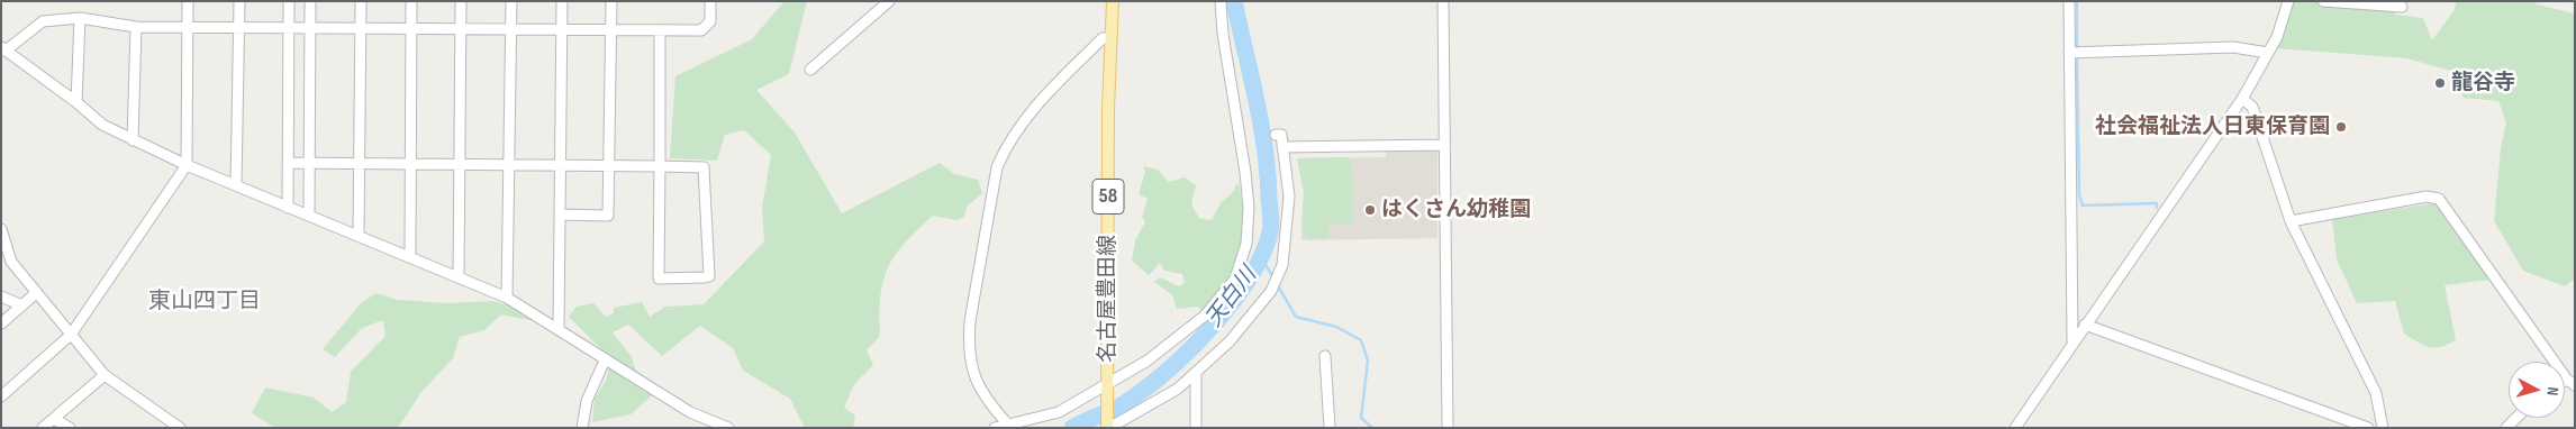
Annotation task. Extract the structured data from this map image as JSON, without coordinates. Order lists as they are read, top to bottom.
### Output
{
  "streets": {
    "main road": ["58", "名古屋豊田線"]
  },
  "districts": ["東山四丁目"],
  "water": ["天白川"],
  "places": ["龍谷寺", "社会福祉法人日東保育園", "はくさん幼稚園"],
  "north": "right"
}
